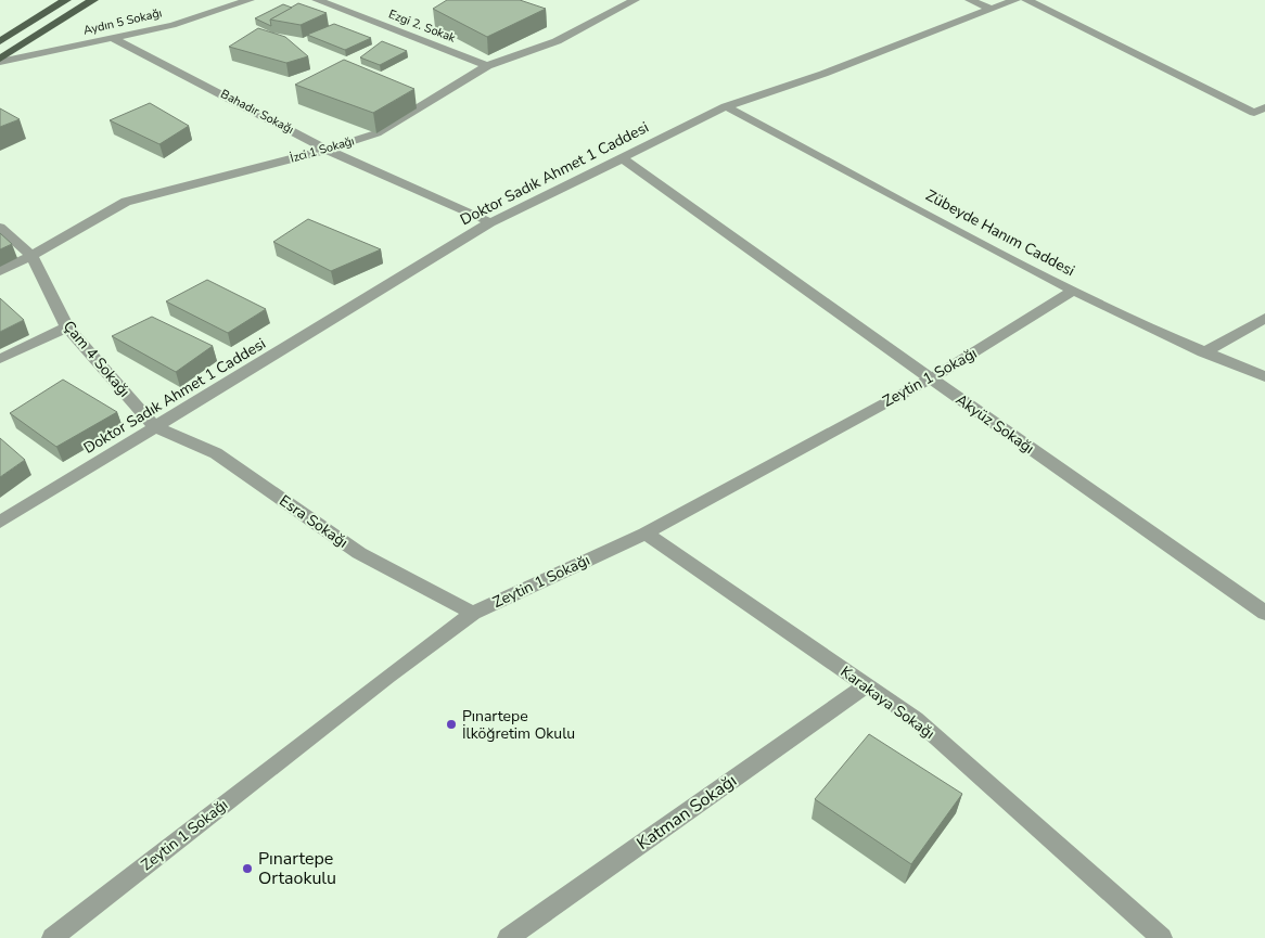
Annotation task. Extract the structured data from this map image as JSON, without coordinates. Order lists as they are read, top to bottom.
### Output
{
  "streets": {
    "street": [
      "Aydın 5 Sokağı",
      "Ezgi 2. Sokak",
      "Bahadır Sokağı",
      "İzci 1 Sokağı",
      "Doktor Sadık Ahmet 1 Caddesi",
      "Zübeyde Hanım Caddesi",
      "Çam 4 Sokağı",
      "Zeytin 1 Sokağı",
      "Akyüz Sokağı",
      "Esra Sokağı",
      "Karakaya Sokağı",
      "Katman Sokağı"
    ]
  },
  "crossings": [
    ["Aydın 5 Sokağı", "Bahadır Sokağı"],
    ["Ezgi 2. Sokak", "İzci 1 Sokağı"],
    ["Bahadır Sokağı", "İzci 1 Sokağı"],
    ["Bahadır Sokağı", "Doktor Sadık Ahmet 1 Caddesi"],
    ["İzci 1 Sokağı", "Çam 4 Sokağı"],
    ["Doktor Sadık Ahmet 1 Caddesi", "Zübeyde Hanım Caddesi"],
    ["Doktor Sadık Ahmet 1 Caddesi", "Çam 4 Sokağı"],
    ["Doktor Sadık Ahmet 1 Caddesi", "Akyüz Sokağı"],
    ["Doktor Sadık Ahmet 1 Caddesi", "Esra Sokağı"],
    ["Zübeyde Hanım Caddesi", "Zeytin 1 Sokağı"],
    ["Çam 4 Sokağı", "Esra Sokağı"],
    ["Zeytin 1 Sokağı", "Akyüz Sokağı"],
    ["Zeytin 1 Sokağı", "Esra Sokağı"],
    ["Zeytin 1 Sokağı", "Karakaya Sokağı"],
    ["Karakaya Sokağı", "Katman Sokağı"]
  ],
  "places": ["Pınartepe İlköğretim Okulu", "Pınartepe Ortaokulu"]
}
